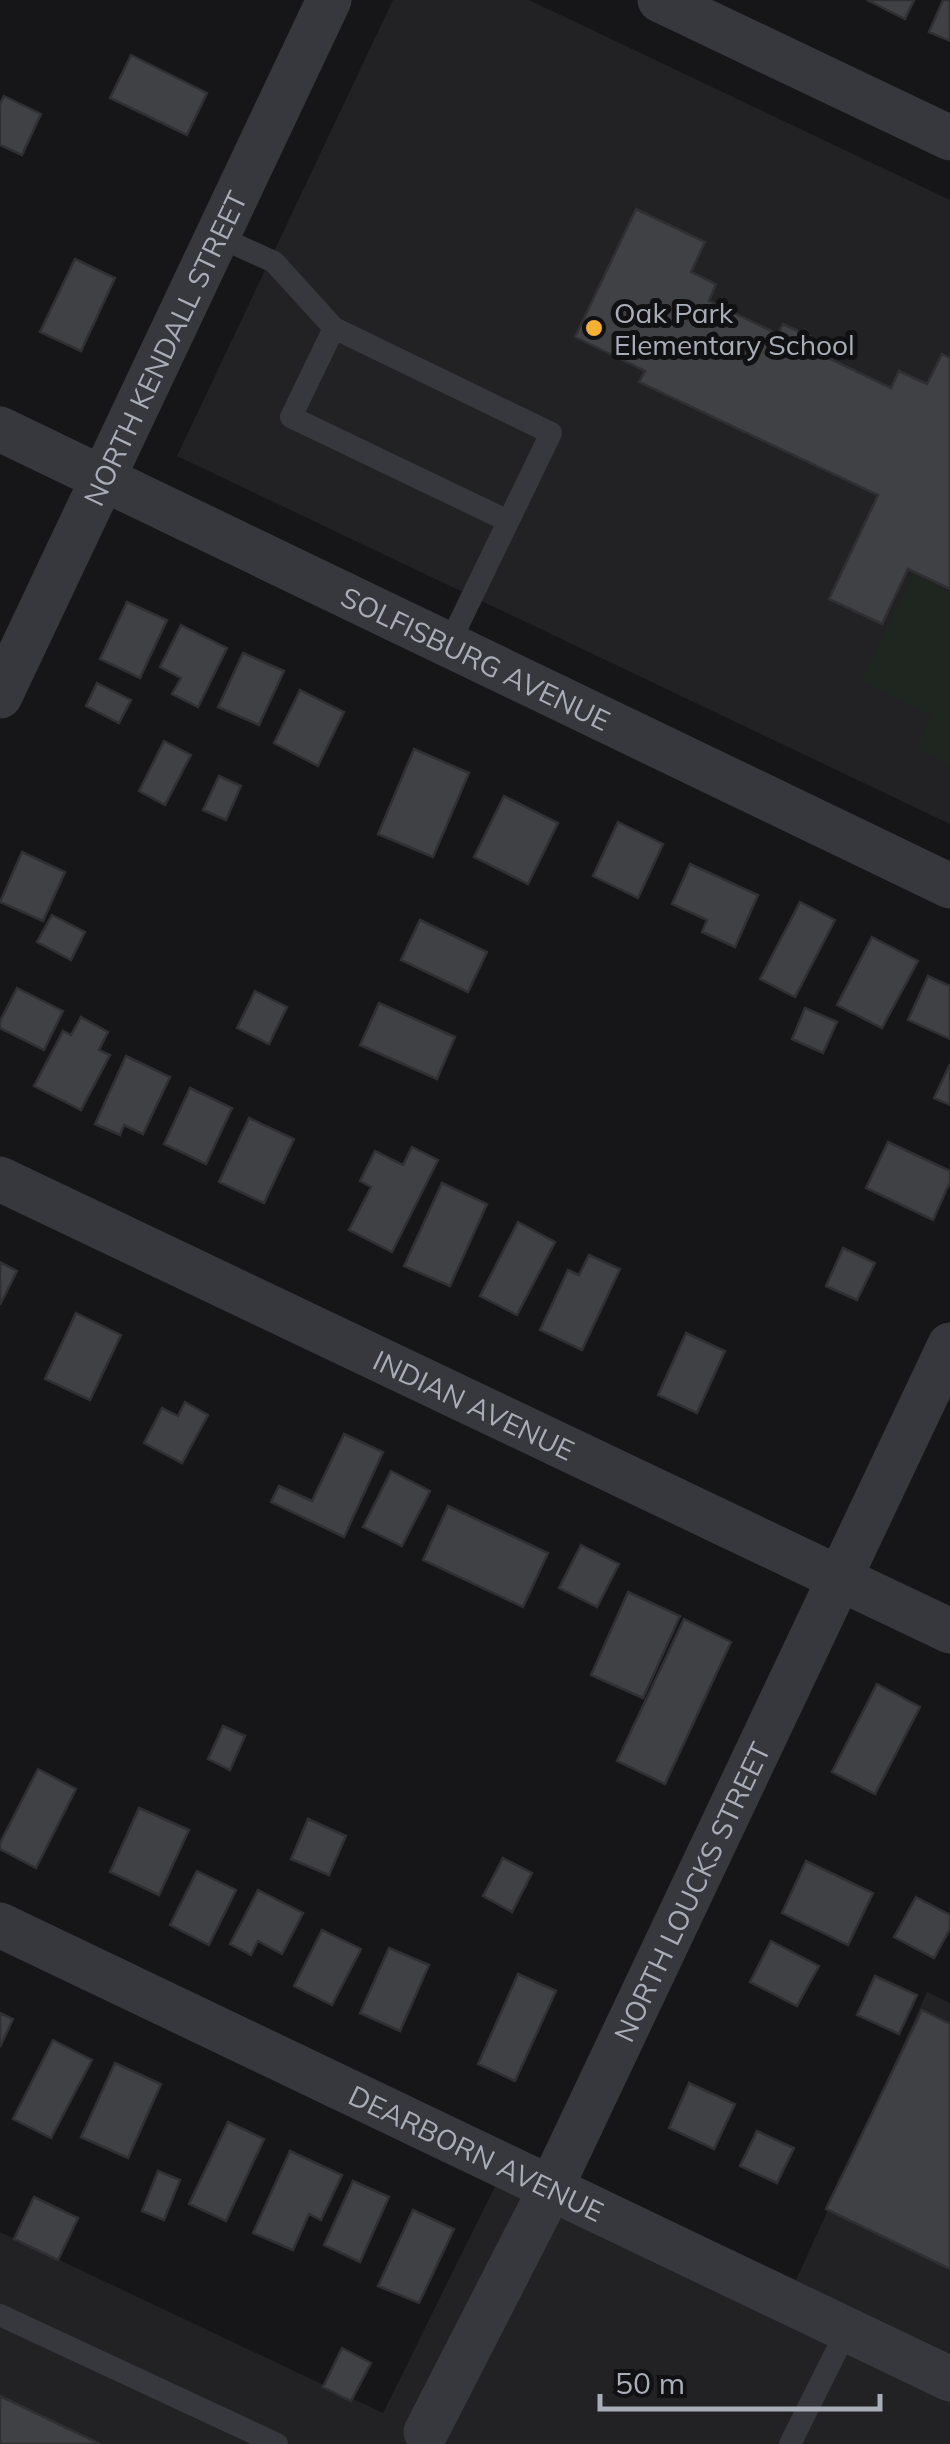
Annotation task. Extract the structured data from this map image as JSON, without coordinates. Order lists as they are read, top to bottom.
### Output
{
  "streets": {
    "street": [
      "NORTH KENDALL STREET",
      "SOLFISBURG AVENUE",
      "INDIAN AVENUE",
      "NORTH LOUCKS STREET",
      "DEARBORN AVENUE"
    ]
  },
  "crossings": [
    ["NORTH KENDALL STREET", "SOLFISBURG AVENUE"],
    ["INDIAN AVENUE", "NORTH LOUCKS STREET"],
    ["NORTH LOUCKS STREET", "DEARBORN AVENUE"]
  ],
  "places": ["Oak Park Elementary School"],
  "scale_bar": "50 m"
}
